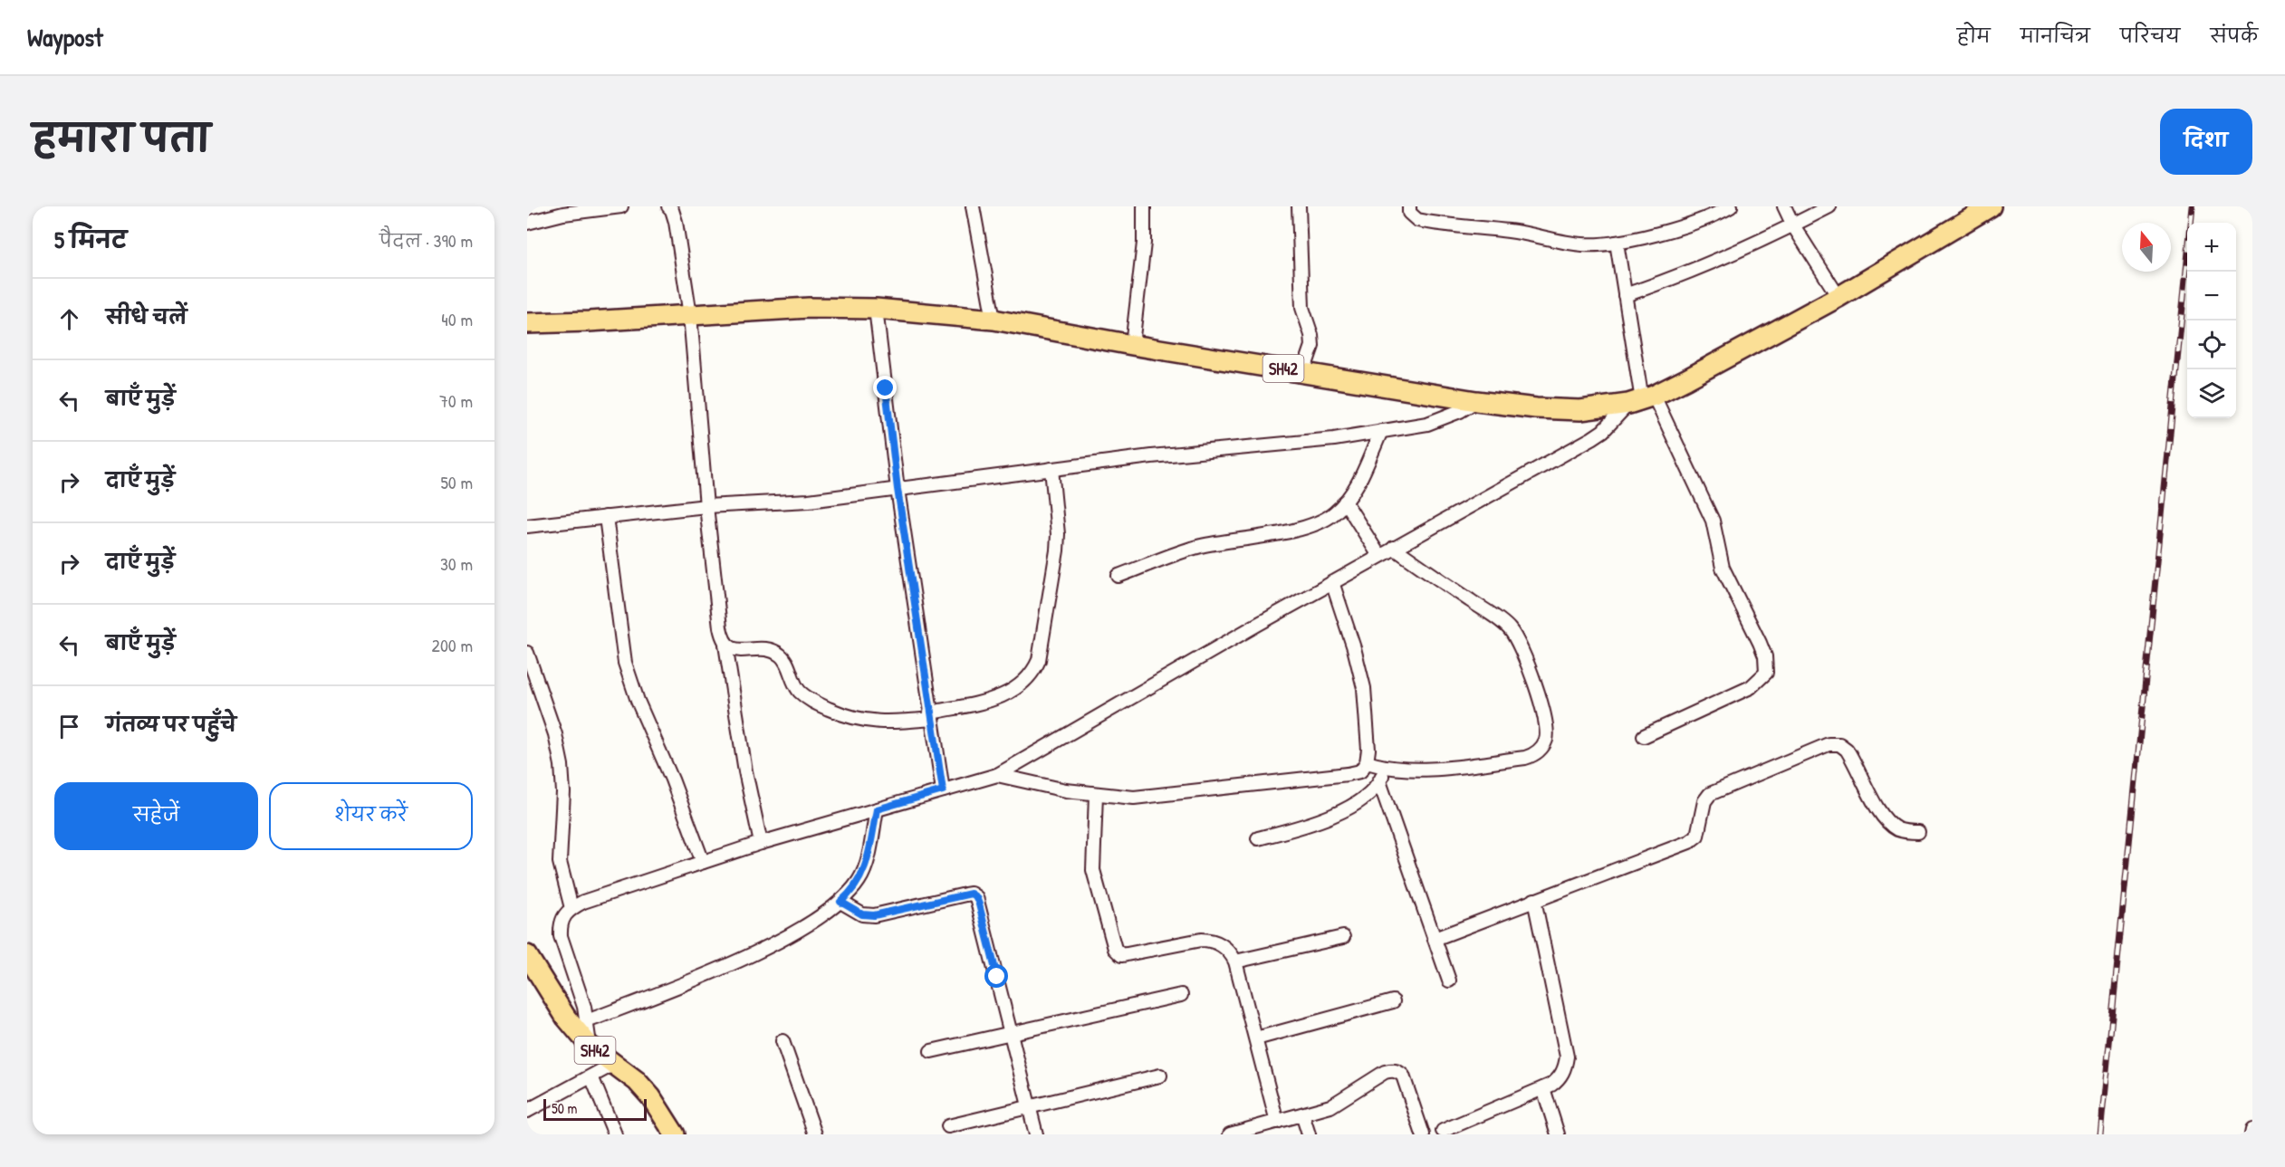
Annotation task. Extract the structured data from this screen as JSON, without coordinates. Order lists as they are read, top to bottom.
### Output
{
  "streets": {
    "main road": ["SH42"]
  },
  "scale_bar": "50 m",
  "north": "top",
  "page": {
    "header": "Waypost",
    "nav": [
      "होम",
      "मानचित्र",
      "परिचय",
      "संपर्क"
    ],
    "title": "हमारा पता",
    "buttons": [
      "दिशा",
      ["सहेजें", "शेयर करें"]
    ],
    "heading": ["5 मिनट", "पैदल · 390 m"],
    "map_buttons": ["+", "−"],
    "list": [
      ["सीधे चलें", "40 m"],
      ["बाएँ मुड़ें", "70 m"],
      ["दाएँ मुड़ें", "50 m"],
      ["दाएँ मुड़ें", "30 m"],
      ["बाएँ मुड़ें", "200 m"],
      "गंतव्य पर पहुँचे"
    ],
    "scale": "50 m"
  }
}
